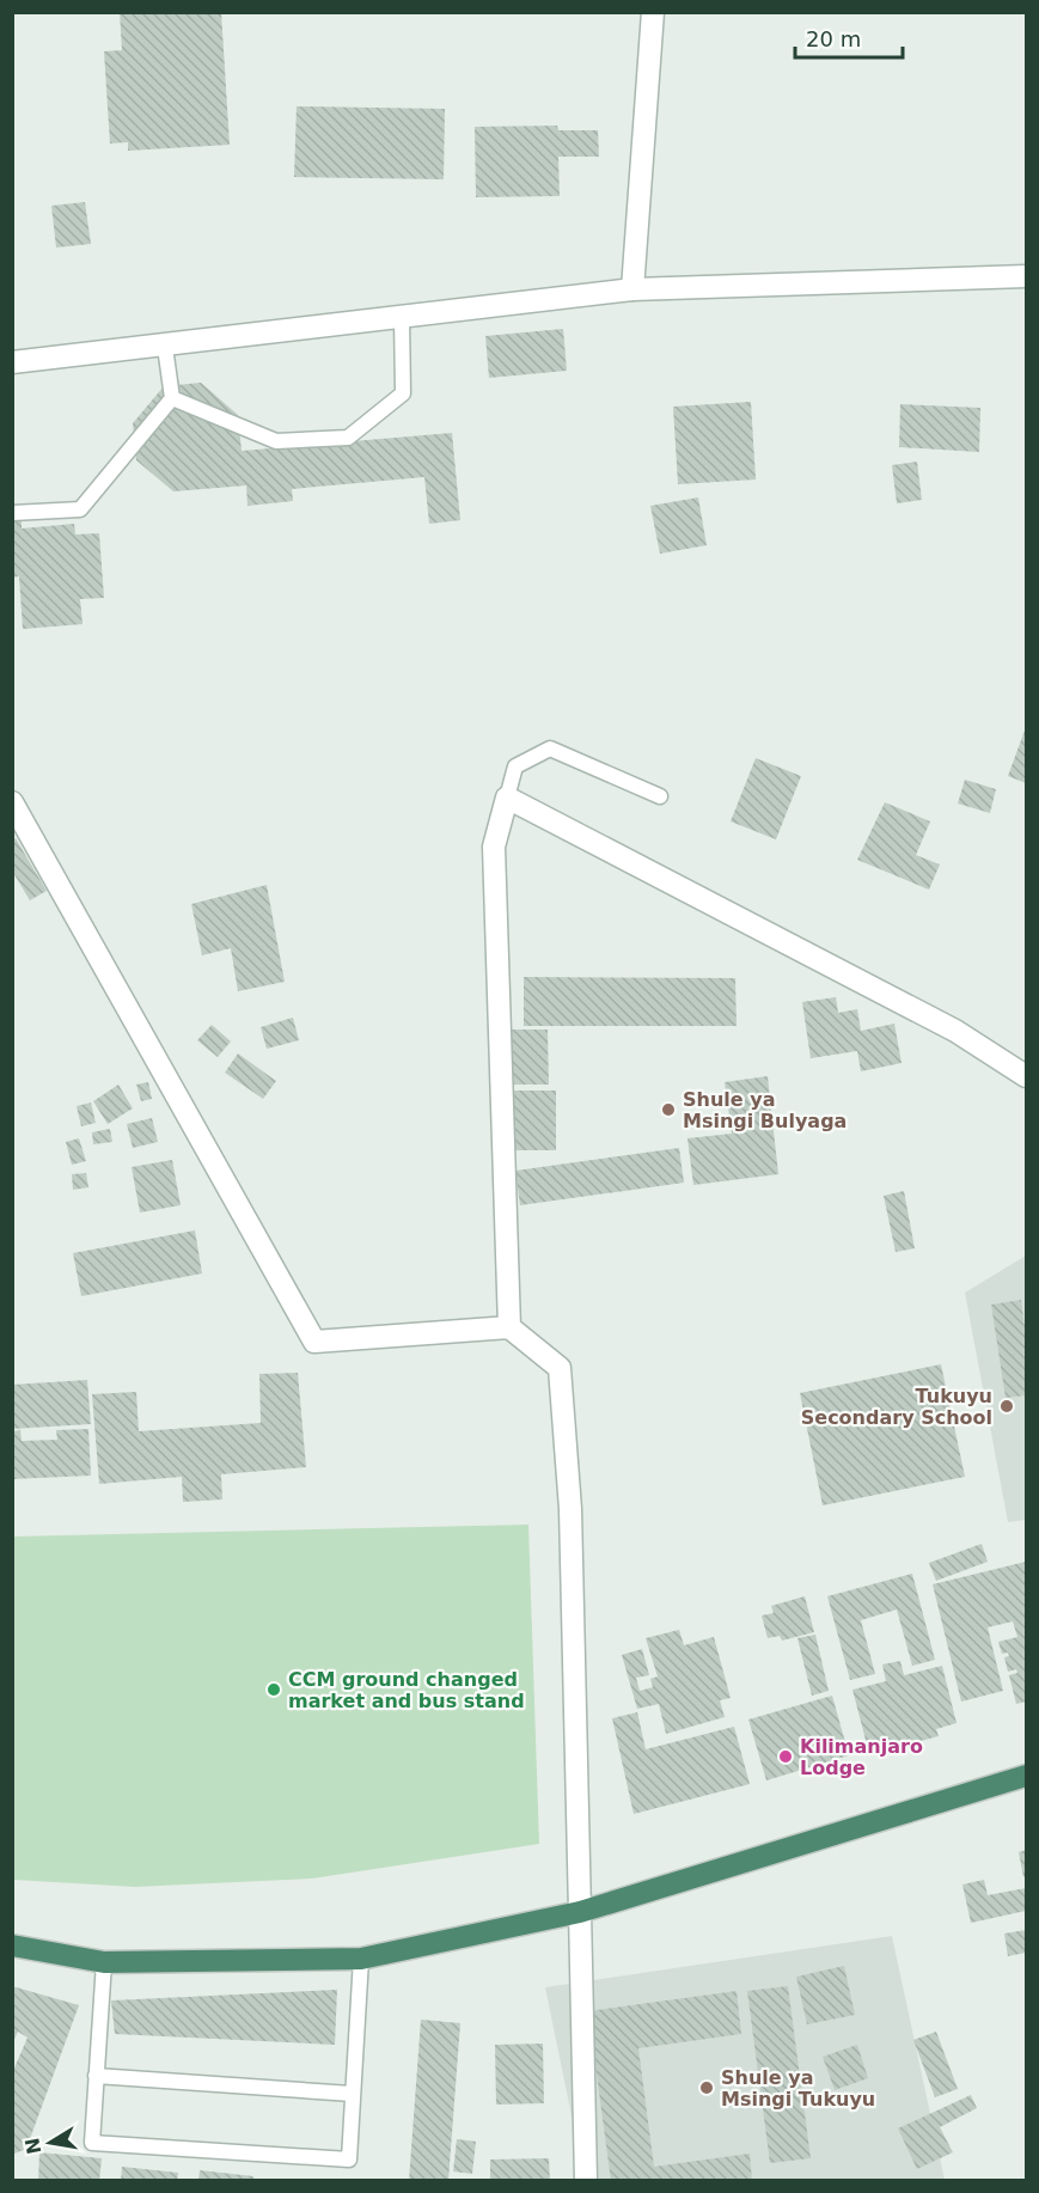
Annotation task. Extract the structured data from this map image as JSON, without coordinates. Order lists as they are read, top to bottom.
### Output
{
  "places": [
    "Shule ya Msingi Bulyaga",
    "Tukuyu Secondary School",
    "CCM ground changed market and bus stand",
    "Kilimanjaro Lodge",
    "Shule ya Msingi Tukuyu"
  ],
  "scale_bar": "20 m",
  "north": "left"
}
